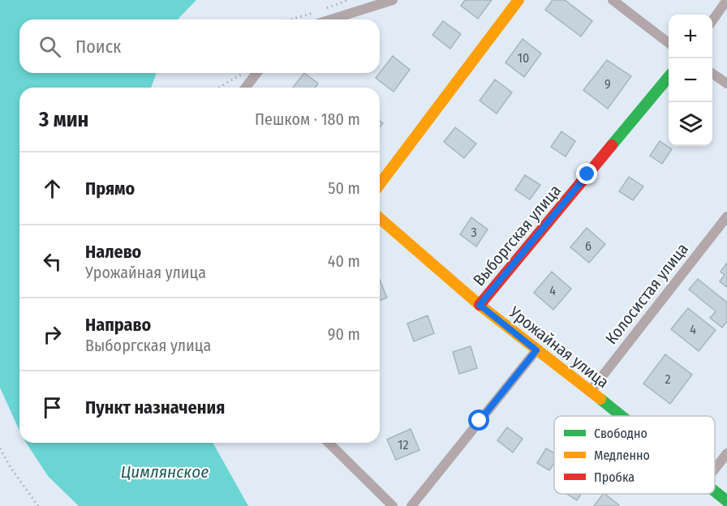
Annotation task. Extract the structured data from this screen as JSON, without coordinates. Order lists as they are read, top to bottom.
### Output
{
  "streets": {
    "street": ["Выборгская улица", "Колосистая улица", "Урожайная улица"]
  },
  "crossings": [
    ["Выборгская улица", "Урожайная улица"],
    ["Колосистая улица", "Урожайная улица"]
  ],
  "water": ["Цимлянское"],
  "house_numbers": [
    "10",
    "9",
    "3",
    "6",
    "4",
    "4",
    "2",
    "12"
  ],
  "legend": ["Свободно", "Медленно", "Пробка"],
  "page": {
    "map_buttons": ["+", "−"],
    "search": "Поиск",
    "heading": ["3 мин", "Пешком · 180 m"],
    "list": [
      ["Прямо", "50 m"],
      ["Налево", "Урожайная улица", "40 m"],
      ["Направо", "Выборгская улица", "90 m"],
      "Пункт назначения"
    ]
  }
}
